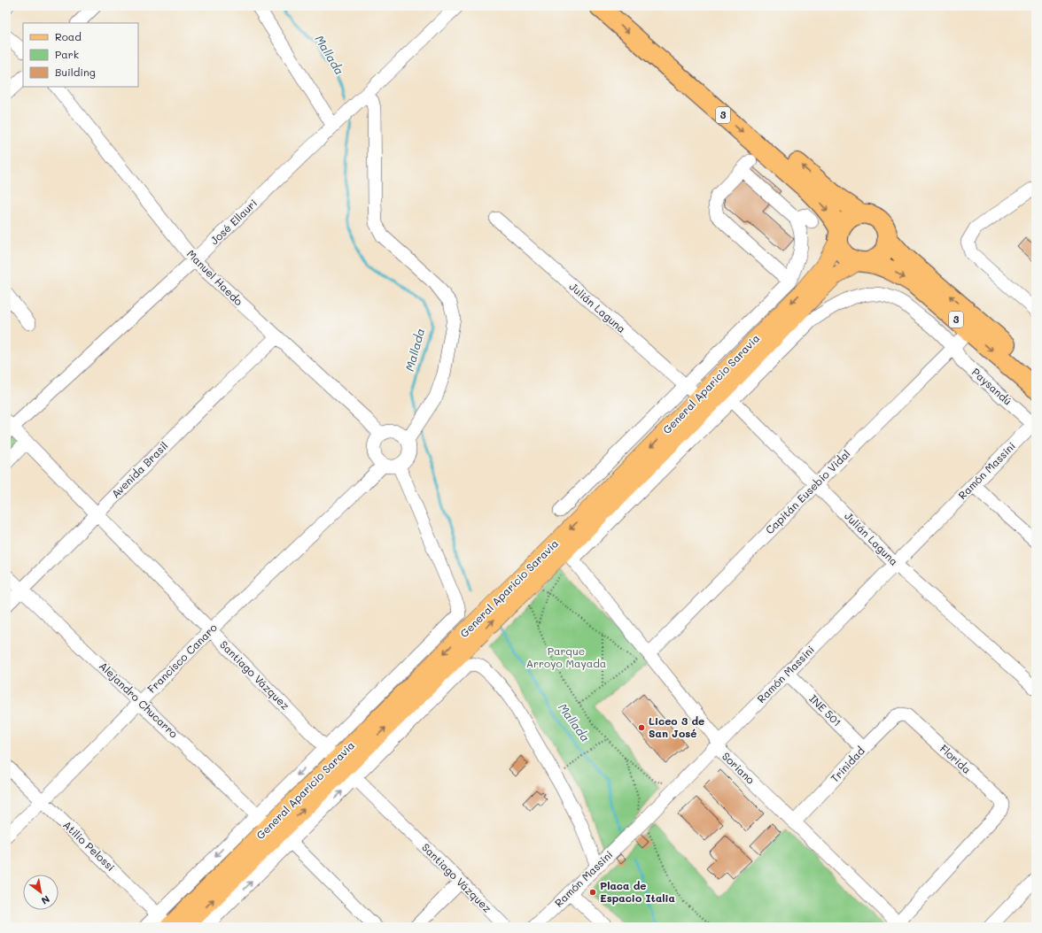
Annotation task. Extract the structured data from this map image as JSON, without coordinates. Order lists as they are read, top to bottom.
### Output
{
  "streets": {
    "highway": ["3"],
    "main road": ["General Aparicio Saravia"],
    "street": [
      "José Ellauri",
      "Manuel Haedo",
      "Julián Laguna",
      "Paysandú",
      "Avenida Brasil",
      "Ramón Massini",
      "Capitán Eusebio Vidal",
      "Francisco Canaro",
      "Santiago Vázquez",
      "Alejandro Chucarro",
      "INE 501",
      "Florida",
      "Trinidad",
      "Soriano",
      "Atilio Pelossi"
    ]
  },
  "crossings": [
    ["3", "General Aparicio Saravia"],
    ["3", "Capitán Eusebio Vidal"],
    ["José Ellauri", "Manuel Haedo"],
    ["José Ellauri", "Santiago Vázquez"],
    ["Manuel Haedo", "General Aparicio Saravia"],
    ["Manuel Haedo", "Avenida Brasil"],
    ["Manuel Haedo", "Francisco Canaro"],
    ["Julián Laguna", "General Aparicio Saravia"],
    ["Julián Laguna", "Ramón Massini"],
    ["Julián Laguna", "Capitán Eusebio Vidal"],
    ["General Aparicio Saravia", "Paysandú"],
    ["General Aparicio Saravia", "Capitán Eusebio Vidal"],
    ["General Aparicio Saravia", "Francisco Canaro"],
    ["General Aparicio Saravia", "Santiago Vázquez"],
    ["General Aparicio Saravia", "Alejandro Chucarro"],
    ["General Aparicio Saravia", "Soriano"],
    ["General Aparicio Saravia", "Atilio Pelossi"],
    ["Paysandú", "Ramón Massini"],
    ["Paysandú", "Capitán Eusebio Vidal"],
    ["Avenida Brasil", "Santiago Vázquez"],
    ["Avenida Brasil", "Alejandro Chucarro"],
    ["Ramón Massini", "INE 501"],
    ["Ramón Massini", "Soriano"],
    ["Capitán Eusebio Vidal", "Soriano"],
    ["Francisco Canaro", "Santiago Vázquez"],
    ["Francisco Canaro", "Alejandro Chucarro"],
    ["Francisco Canaro", "Atilio Pelossi"],
    ["INE 501", "Trinidad"],
    ["Florida", "Trinidad"],
    ["Florida", "Soriano"],
    ["Trinidad", "Soriano"]
  ],
  "water": ["Mallada"],
  "parks": ["Parque Arroyo Mayada"],
  "places": ["Liceo 3 de San José", "Placa de Espacio Italia"],
  "legend": ["Road", "Park", "Building"],
  "north": "bottom right"
}
